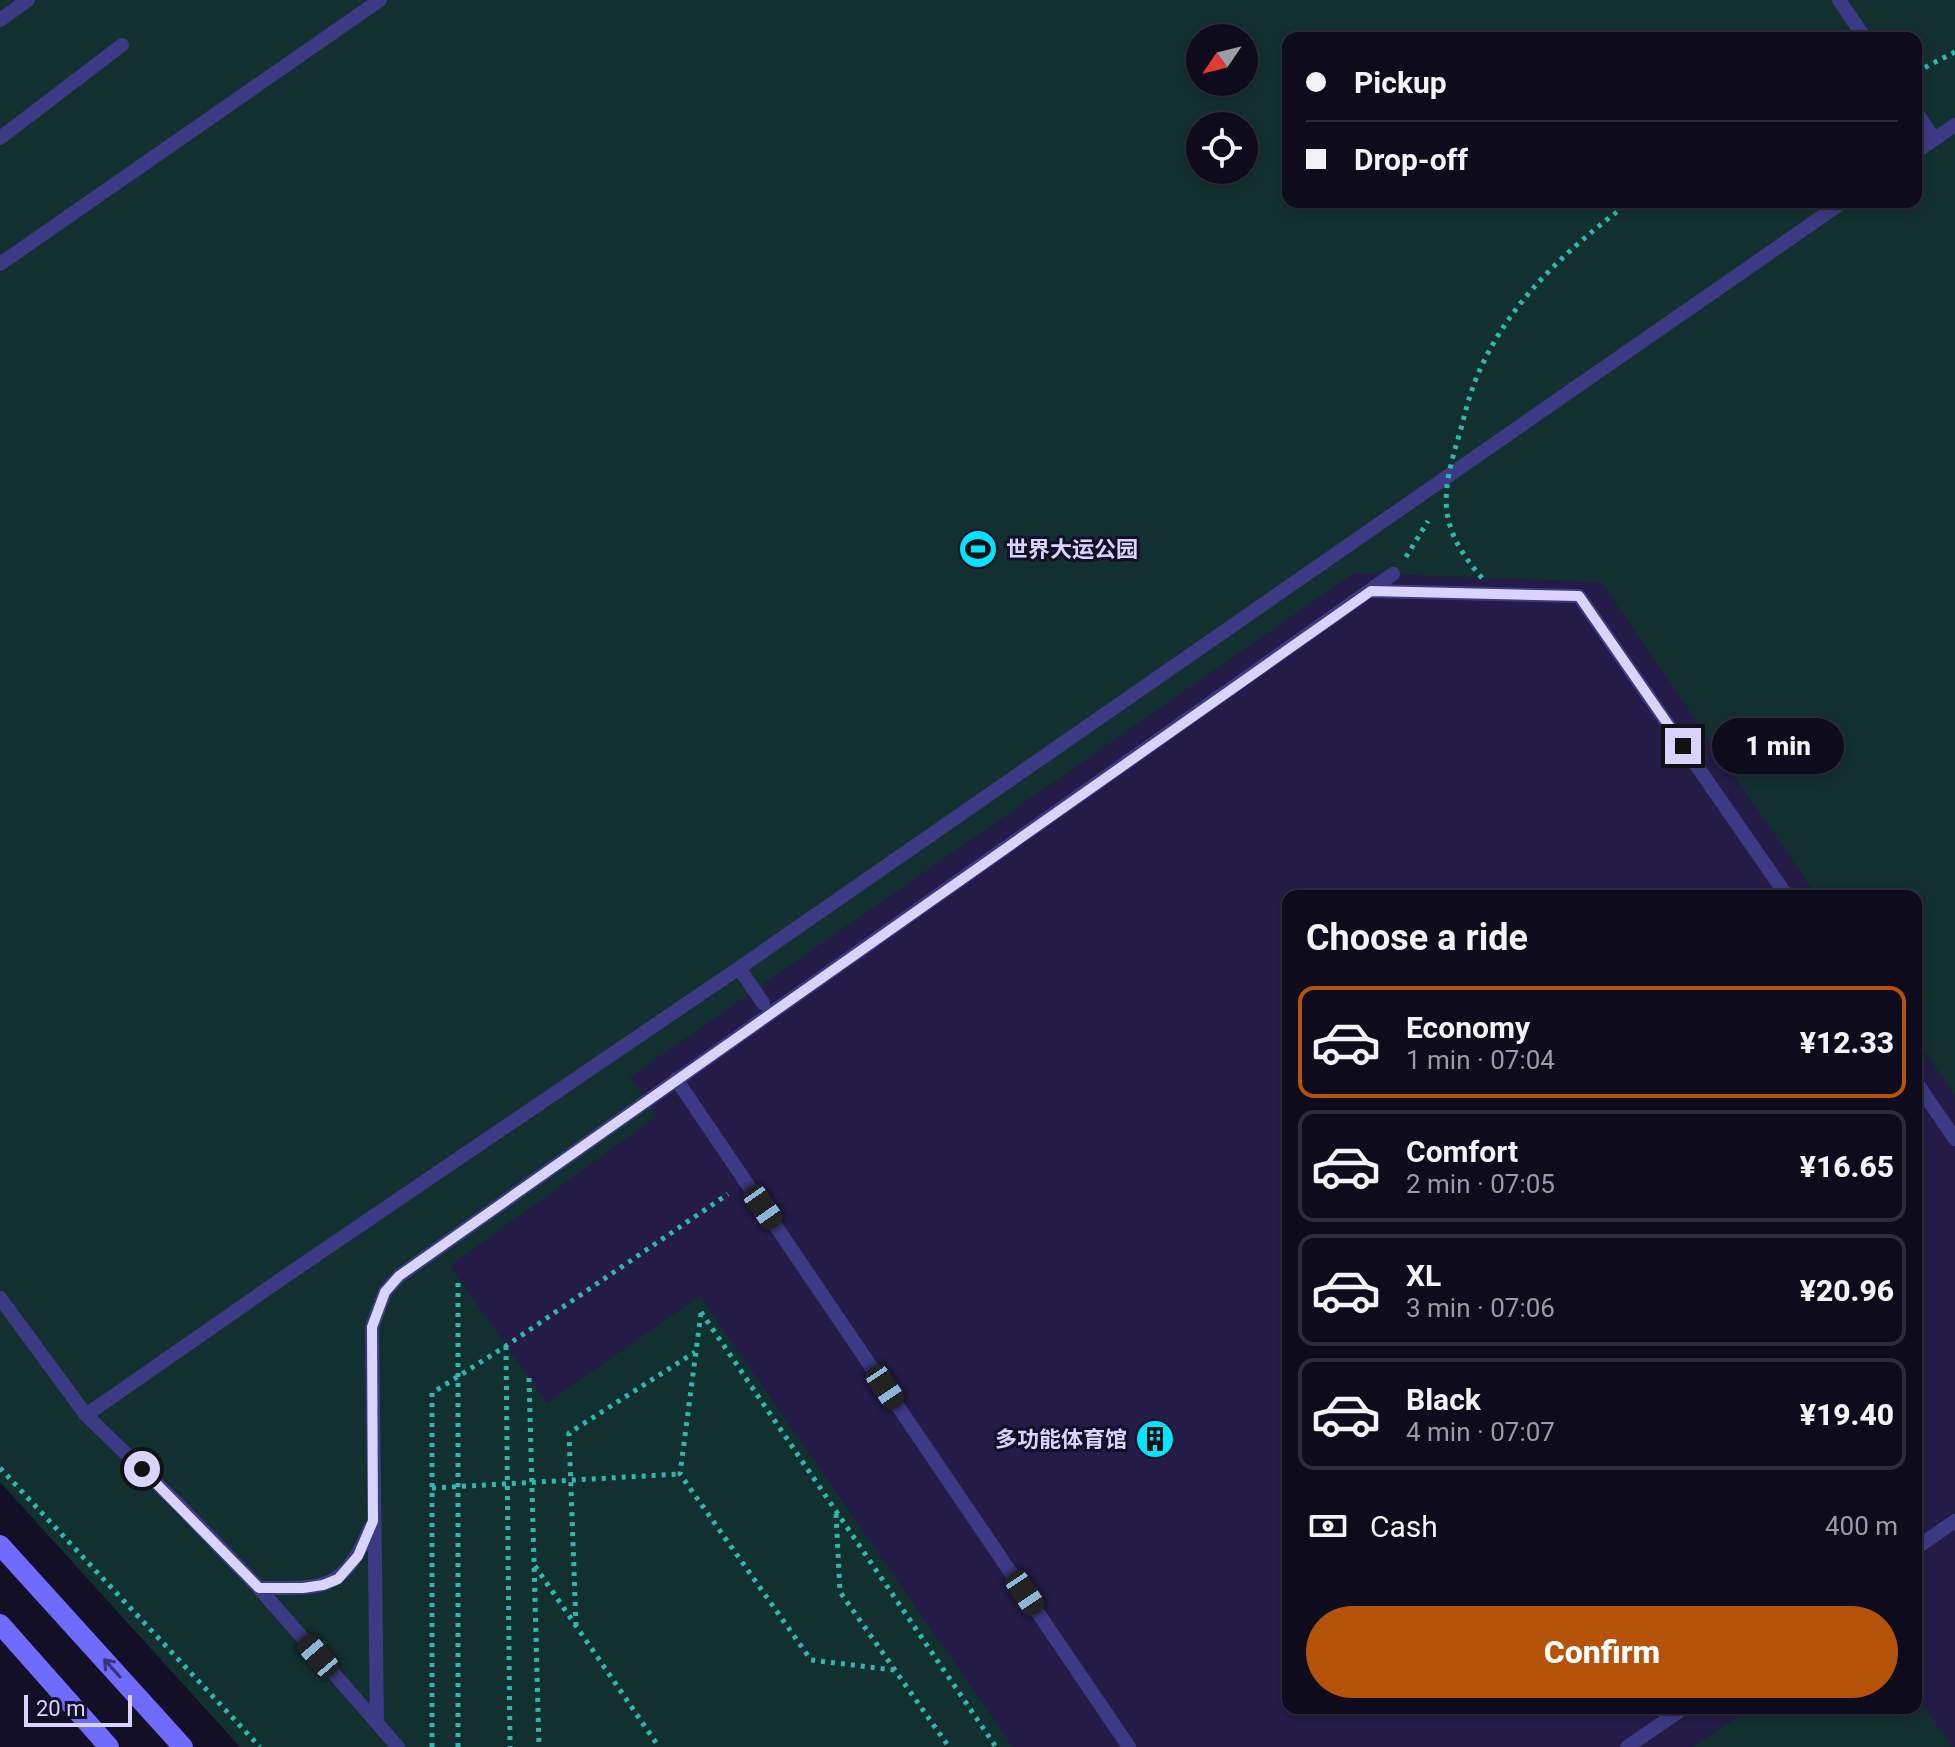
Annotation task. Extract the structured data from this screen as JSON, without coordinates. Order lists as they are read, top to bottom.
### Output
{
  "places": {
    "sports": ["世界大运公园"],
    "building": ["多功能体育馆"]
  },
  "scale_bar": "20 m",
  "north": "bottom left",
  "page": {
    "banner": ["Pickup", "Drop-off"],
    "bubble": "1 min",
    "heading": "Choose a ride",
    "list": [
      {
        "name": "Economy",
        "note": "1 min · 07:04",
        "value": "¥12.33"
      },
      {
        "name": "Comfort",
        "note": "2 min · 07:05",
        "value": "¥16.65"
      },
      {
        "name": "XL",
        "note": "3 min · 07:06",
        "value": "¥20.96"
      },
      {
        "name": "Black",
        "note": "4 min · 07:07",
        "value": "¥19.40"
      }
    ],
    "pay": ["Cash", "400 m"],
    "buttons": "Confirm",
    "scale": "20 m"
  }
}
